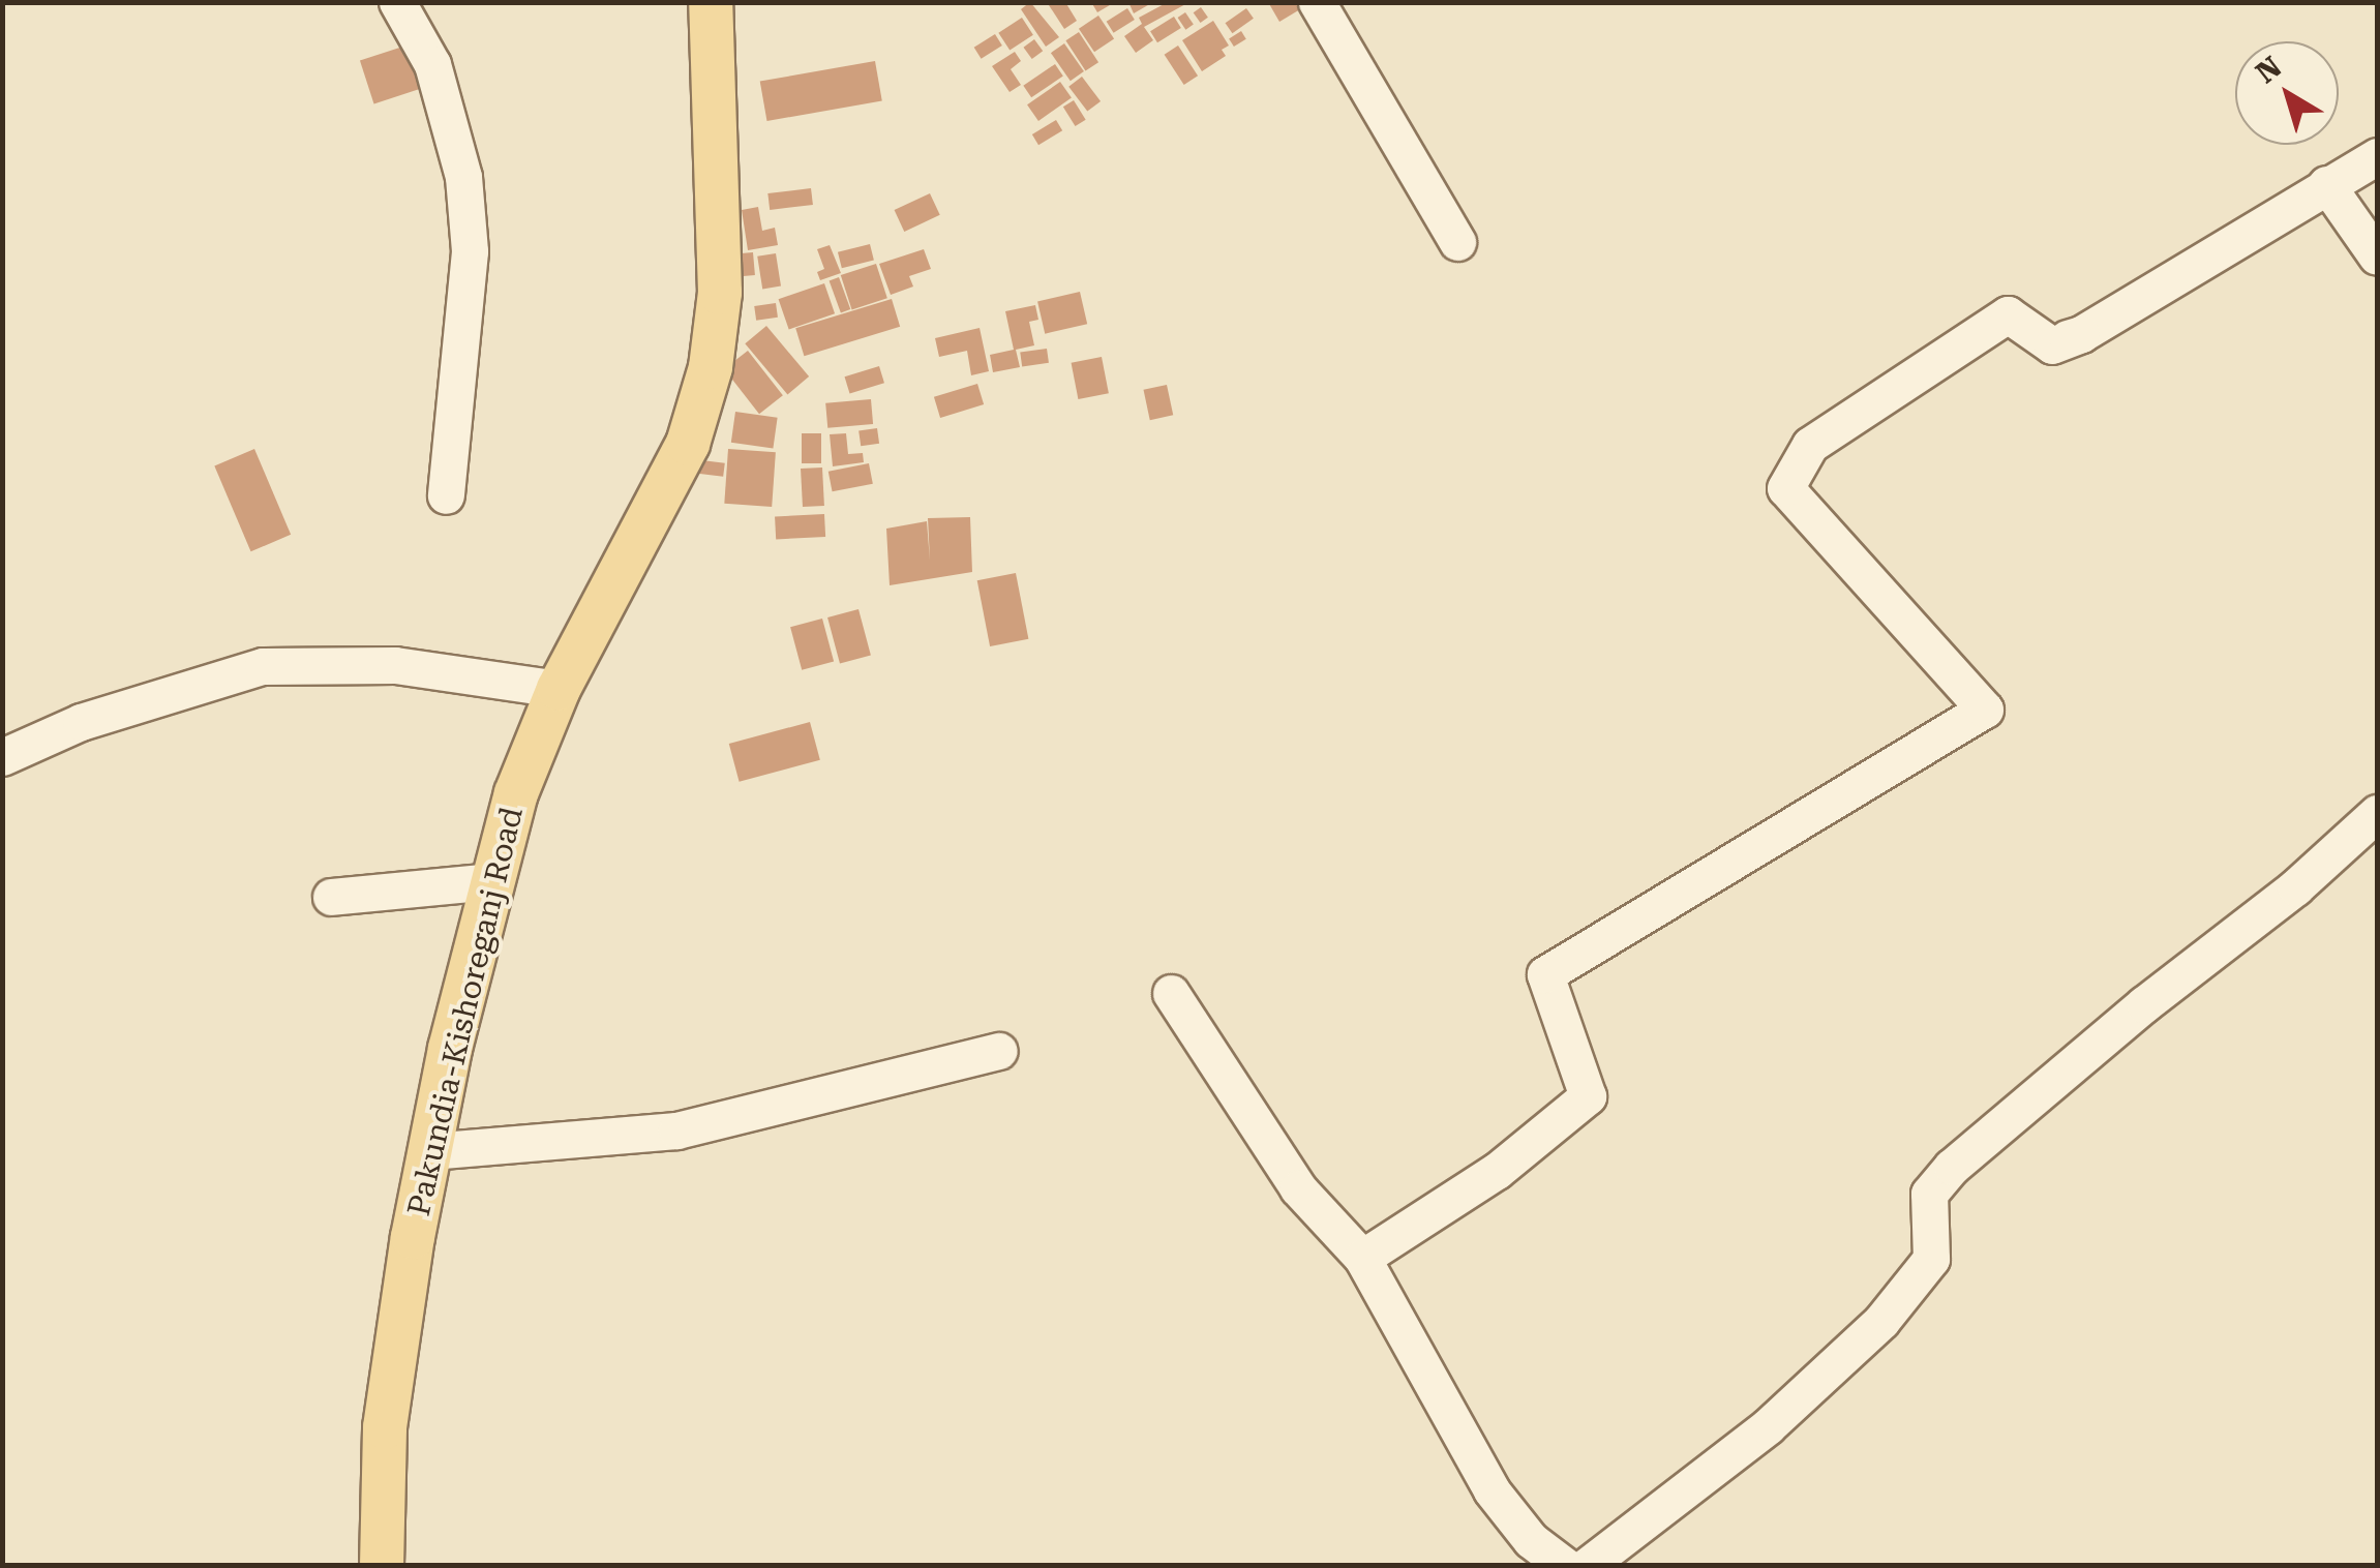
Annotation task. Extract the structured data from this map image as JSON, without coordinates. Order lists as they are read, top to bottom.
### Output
{
  "streets": {
    "main road": ["Pakundia-Kishoreganj Road"]
  },
  "north": "top left"
}
